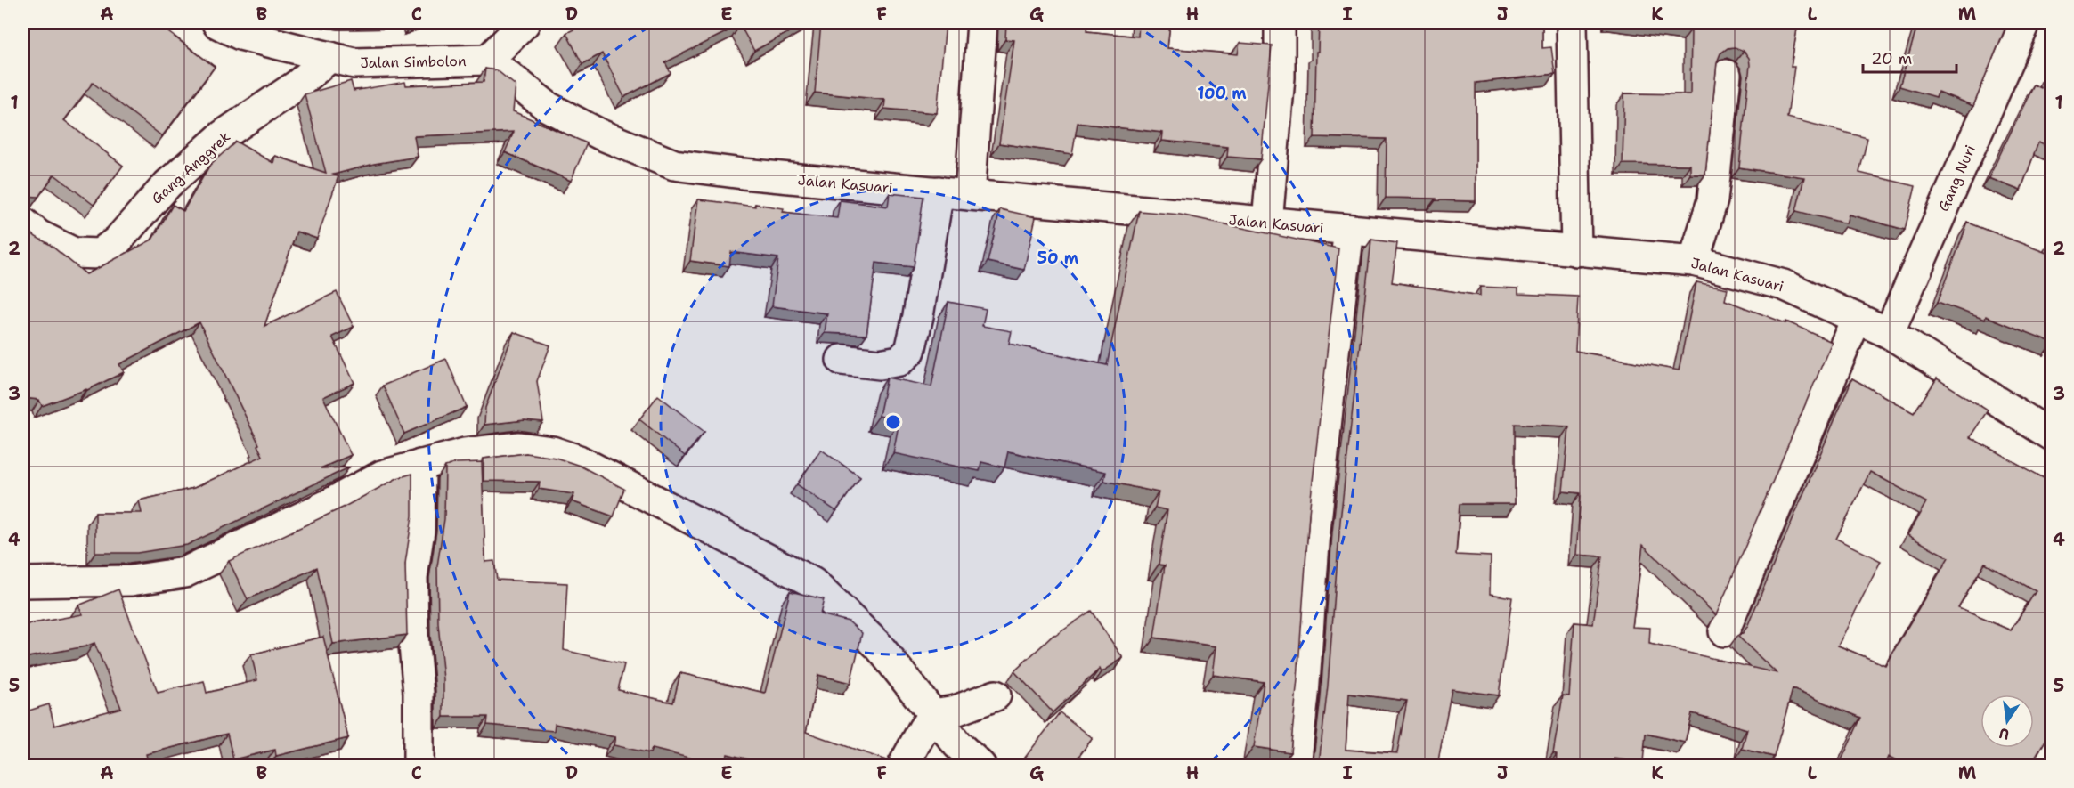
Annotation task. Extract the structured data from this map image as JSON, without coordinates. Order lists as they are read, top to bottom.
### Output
{
  "streets": {
    "street": [
      "Jalan Simbolon",
      "Gang Anggrek",
      "Gang Nuri",
      "Jalan Kasuari"
    ]
  },
  "crossings": [
    ["Jalan Simbolon", "Gang Anggrek"],
    ["Jalan Simbolon", "Jalan Kasuari"],
    ["Gang Nuri", "Jalan Kasuari"]
  ],
  "scale_bar": "20 m",
  "north": "bottom",
  "grid": {
    "columns": [
      "A",
      "B",
      "C",
      "D",
      "E",
      "F",
      "G",
      "H",
      "I",
      "J",
      "K",
      "L",
      "M"
    ],
    "rows": [
      "1",
      "2",
      "3",
      "4",
      "5"
    ]
  },
  "rings": ["100 m", "50 m"]
}
